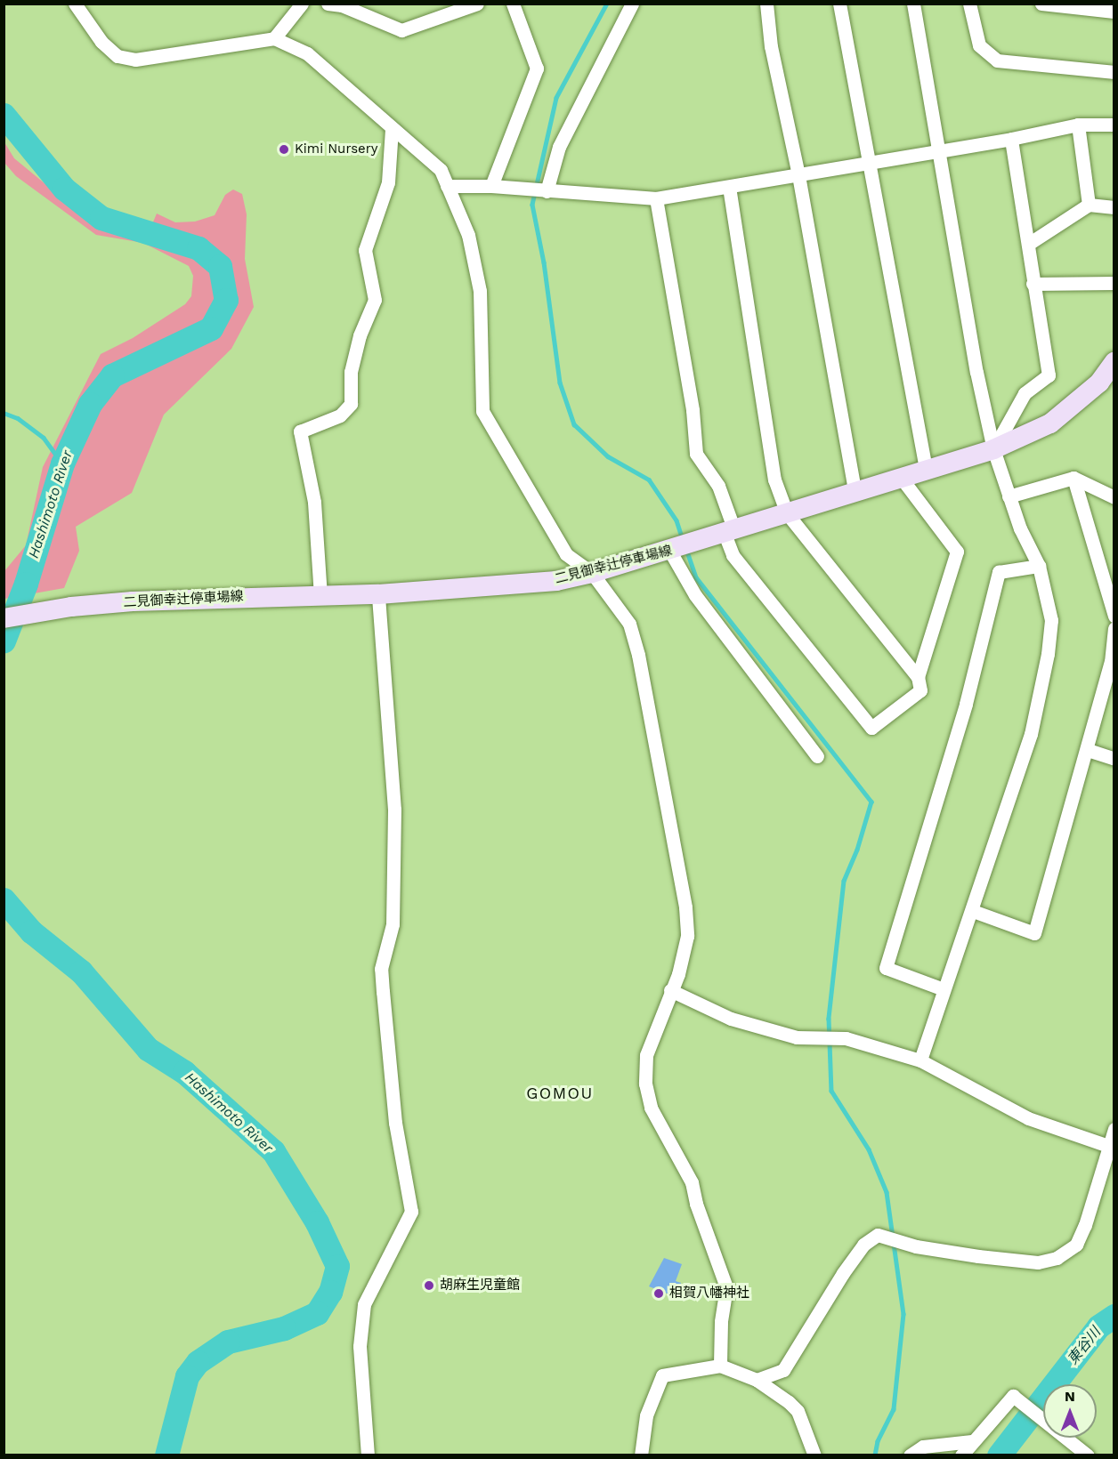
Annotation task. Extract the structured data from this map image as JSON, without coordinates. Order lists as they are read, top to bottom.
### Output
{
  "streets": {
    "main road": ["二見御幸辻停車場線"]
  },
  "districts": ["GOMOU"],
  "water": ["Hashimoto River", "東谷川"],
  "places": ["Kimi Nursery", "胡麻生児童館", "相賀八幡神社"],
  "north": "top"
}
